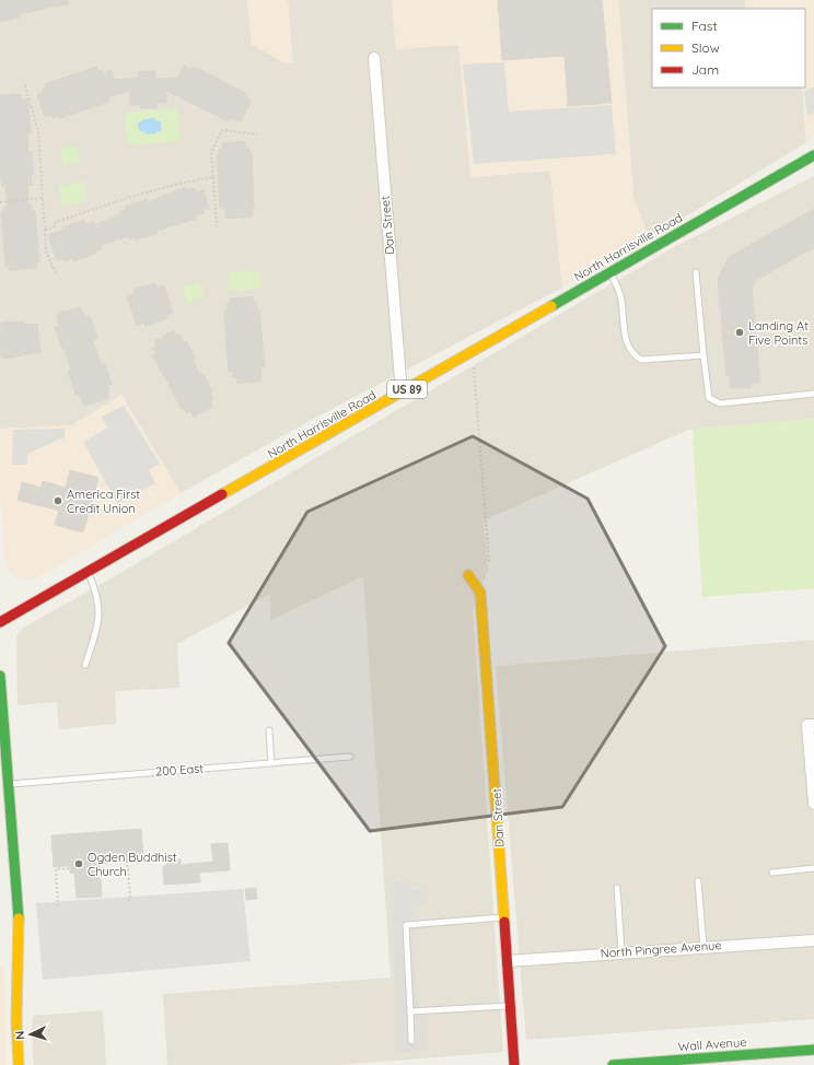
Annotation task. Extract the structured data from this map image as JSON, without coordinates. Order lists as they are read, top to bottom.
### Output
{
  "streets": {
    "main road": [
      "Dan Street",
      "North Harrisville Road",
      "US 89",
      "Wall Avenue"
    ],
    "street": ["North Pingree Avenue"],
    "lane": ["200 East"]
  },
  "crossings": [
    ["Dan Street", "North Harrisville Road"],
    ["Dan Street", "North Pingree Avenue"]
  ],
  "places": ["Landing At Five Points", "America First Credit Union", "Ogden Buddhist Church"],
  "legend": ["Fast", "Slow", "Jam"],
  "north": "left"
}
